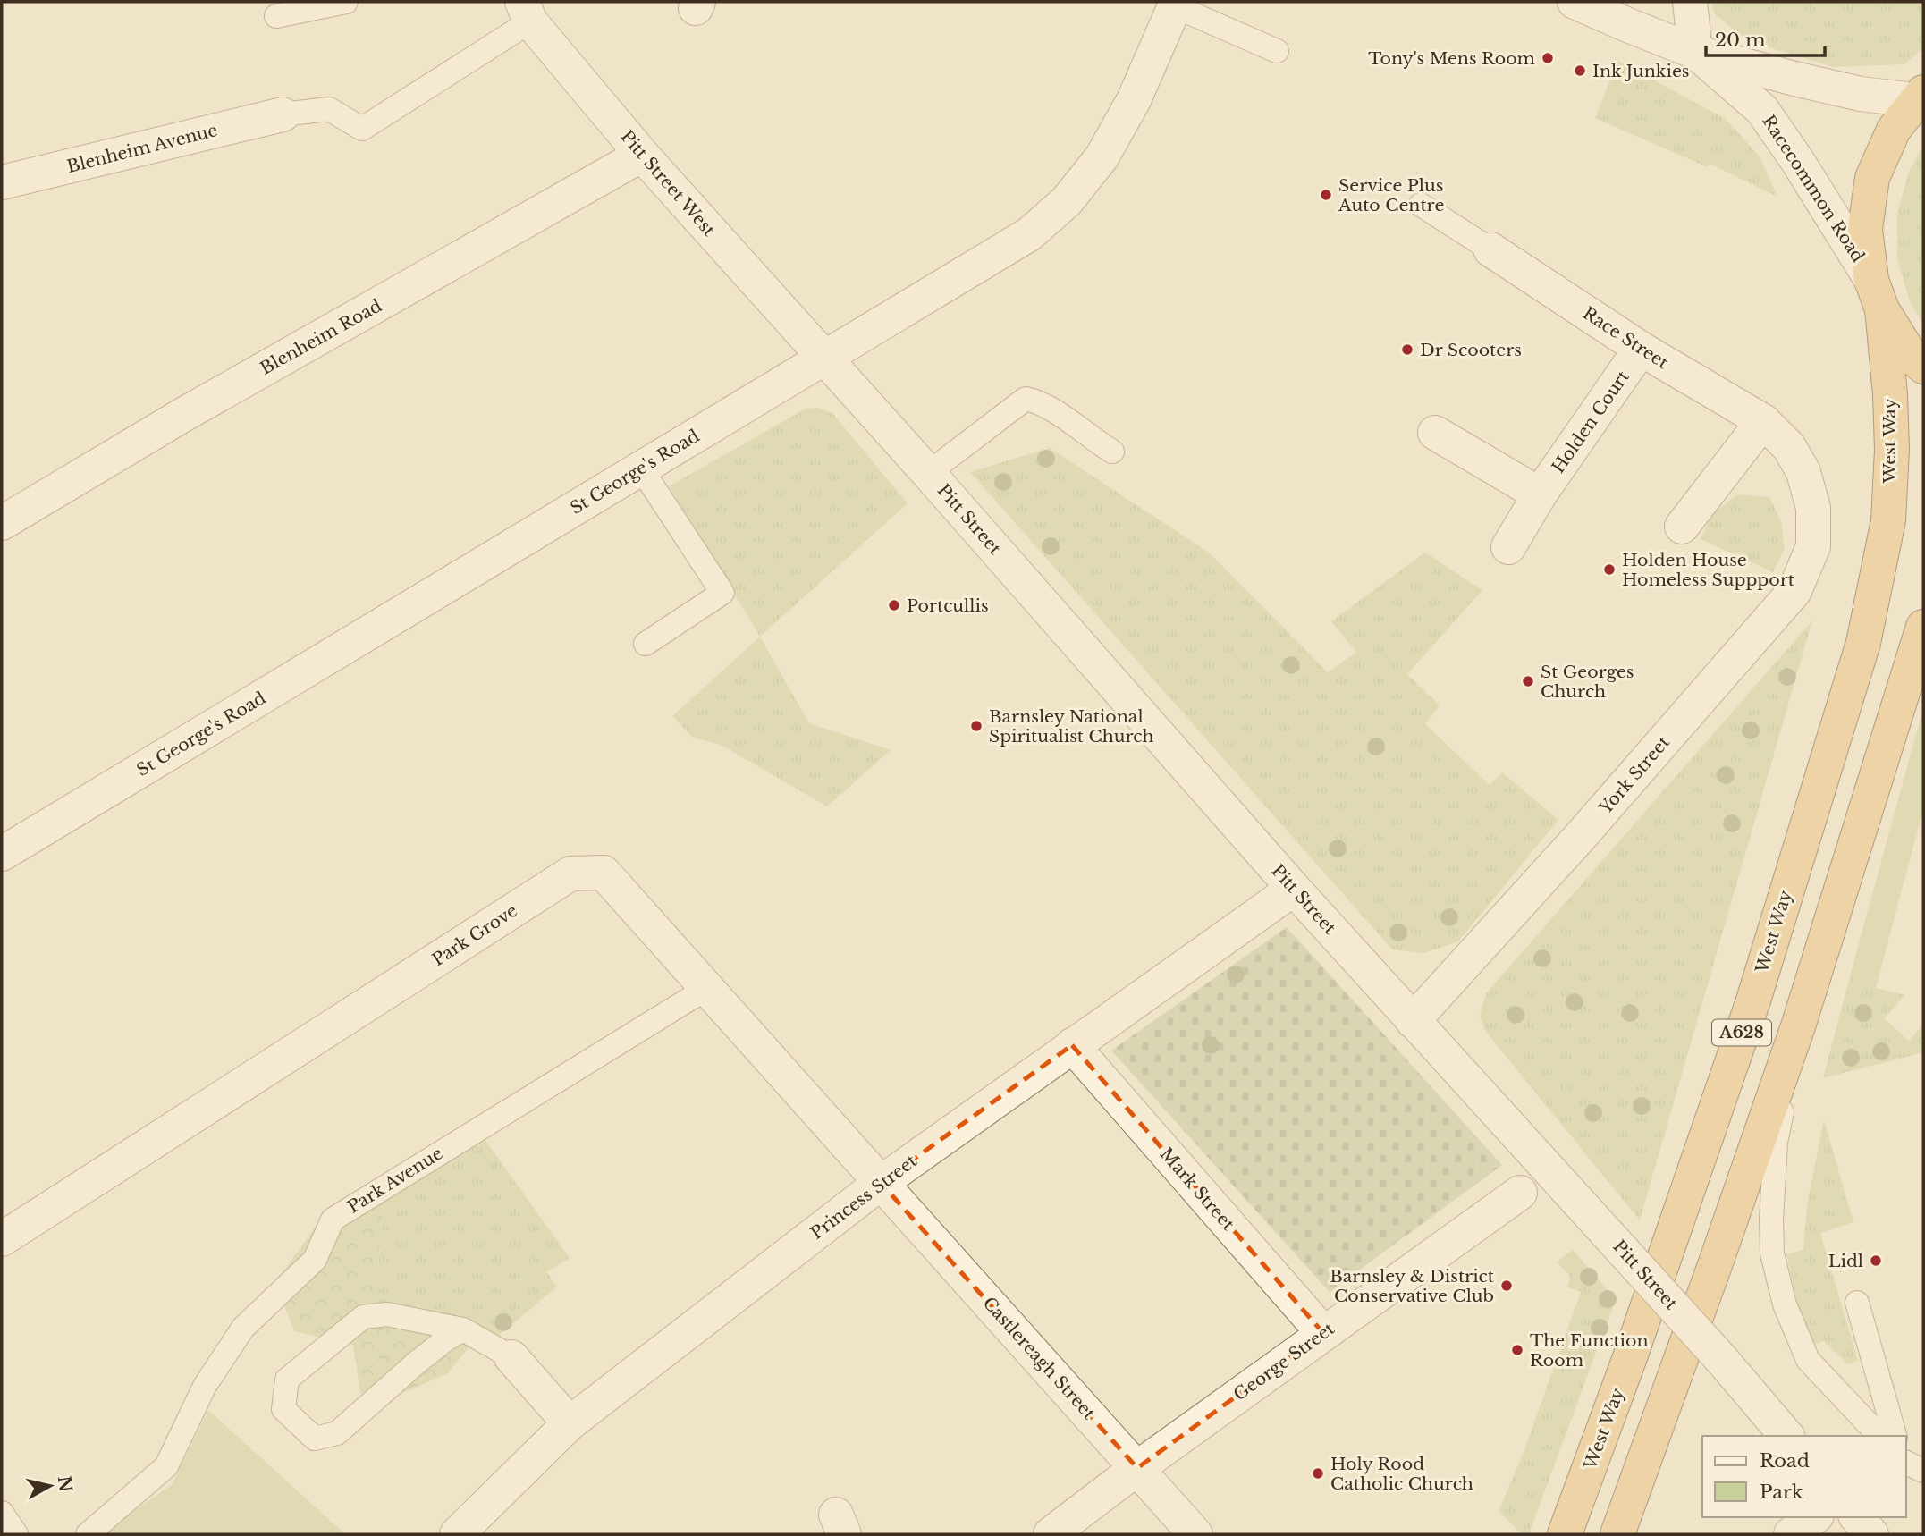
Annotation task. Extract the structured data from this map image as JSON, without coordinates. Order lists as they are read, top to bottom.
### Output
{
  "streets": {
    "highway": ["West Way", "A628"],
    "street": [
      "Blenheim Avenue",
      "Pitt Street West",
      "Racecommon Road",
      "Blenheim Road",
      "Race Street",
      "Holden Court",
      "St George's Road",
      "Pitt Street",
      "York Street",
      "Park Grove",
      "Mark Street",
      "Princess Street",
      "Castlereagh Street",
      "George Street"
    ],
    "lane": ["Park Avenue"]
  },
  "crossings": [
    ["Pitt Street West", "Blenheim Road"],
    ["Pitt Street West", "St George's Road"],
    ["Pitt Street West", "Pitt Street"],
    ["Racecommon Road", "West Way"],
    ["Race Street", "Holden Court"],
    ["Race Street", "York Street"],
    ["St George's Road", "Pitt Street"],
    ["Pitt Street", "York Street"],
    ["Pitt Street", "Princess Street"],
    ["Park Grove", "Park Avenue"],
    ["Park Grove", "Princess Street"],
    ["Park Grove", "Castlereagh Street"],
    ["Mark Street", "Princess Street"],
    ["Mark Street", "George Street"],
    ["Princess Street", "Castlereagh Street"],
    ["Castlereagh Street", "George Street"]
  ],
  "places": [
    "Tony's Mens Room",
    "Ink Junkies",
    "Service Plus Auto Centre",
    "Dr Scooters",
    "Holden House Homeless Suppport",
    "Portcullis",
    "St Georges Church",
    "Barnsley National Spiritualist Church",
    "Lidl",
    "Barnsley & District Conservative Club",
    "The Function Room",
    "Holy Rood Catholic Church"
  ],
  "legend": ["Road", "Park"],
  "scale_bar": "20 m",
  "north": "right"
}
